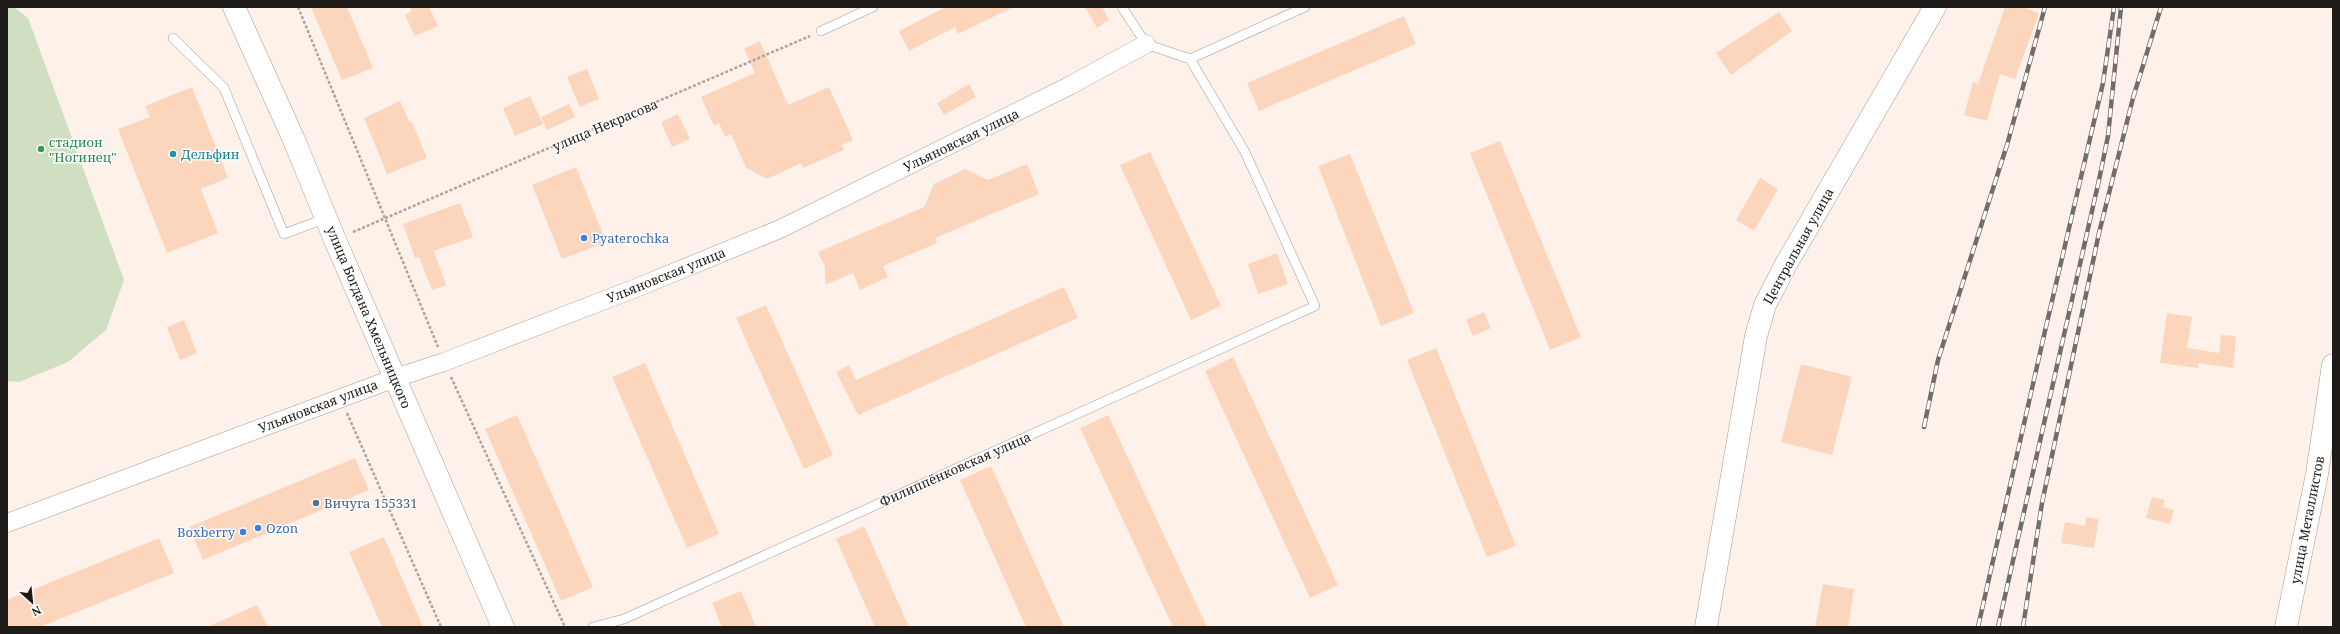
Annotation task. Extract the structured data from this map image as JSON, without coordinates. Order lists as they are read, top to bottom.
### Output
{
  "streets": {
    "street": [
      "Ульяновская улица",
      "Центральная улица",
      "улица Богдана Хмельницкого",
      "улица Металлистов"
    ],
    "lane": ["Филиппёнковская улица"],
    "path": ["улица Некрасова"]
  },
  "crossings": [
    ["улица Некрасова", "улица Богдана Хмельницкого"],
    ["Ульяновская улица", "улица Богдана Хмельницкого"]
  ],
  "places": [
    "стадион \"Ногинец\"",
    "Дельфин",
    "Pyaterochka",
    "Вичуга 155331",
    "Ozon",
    "Boxberry"
  ],
  "north": "bottom right"
}
